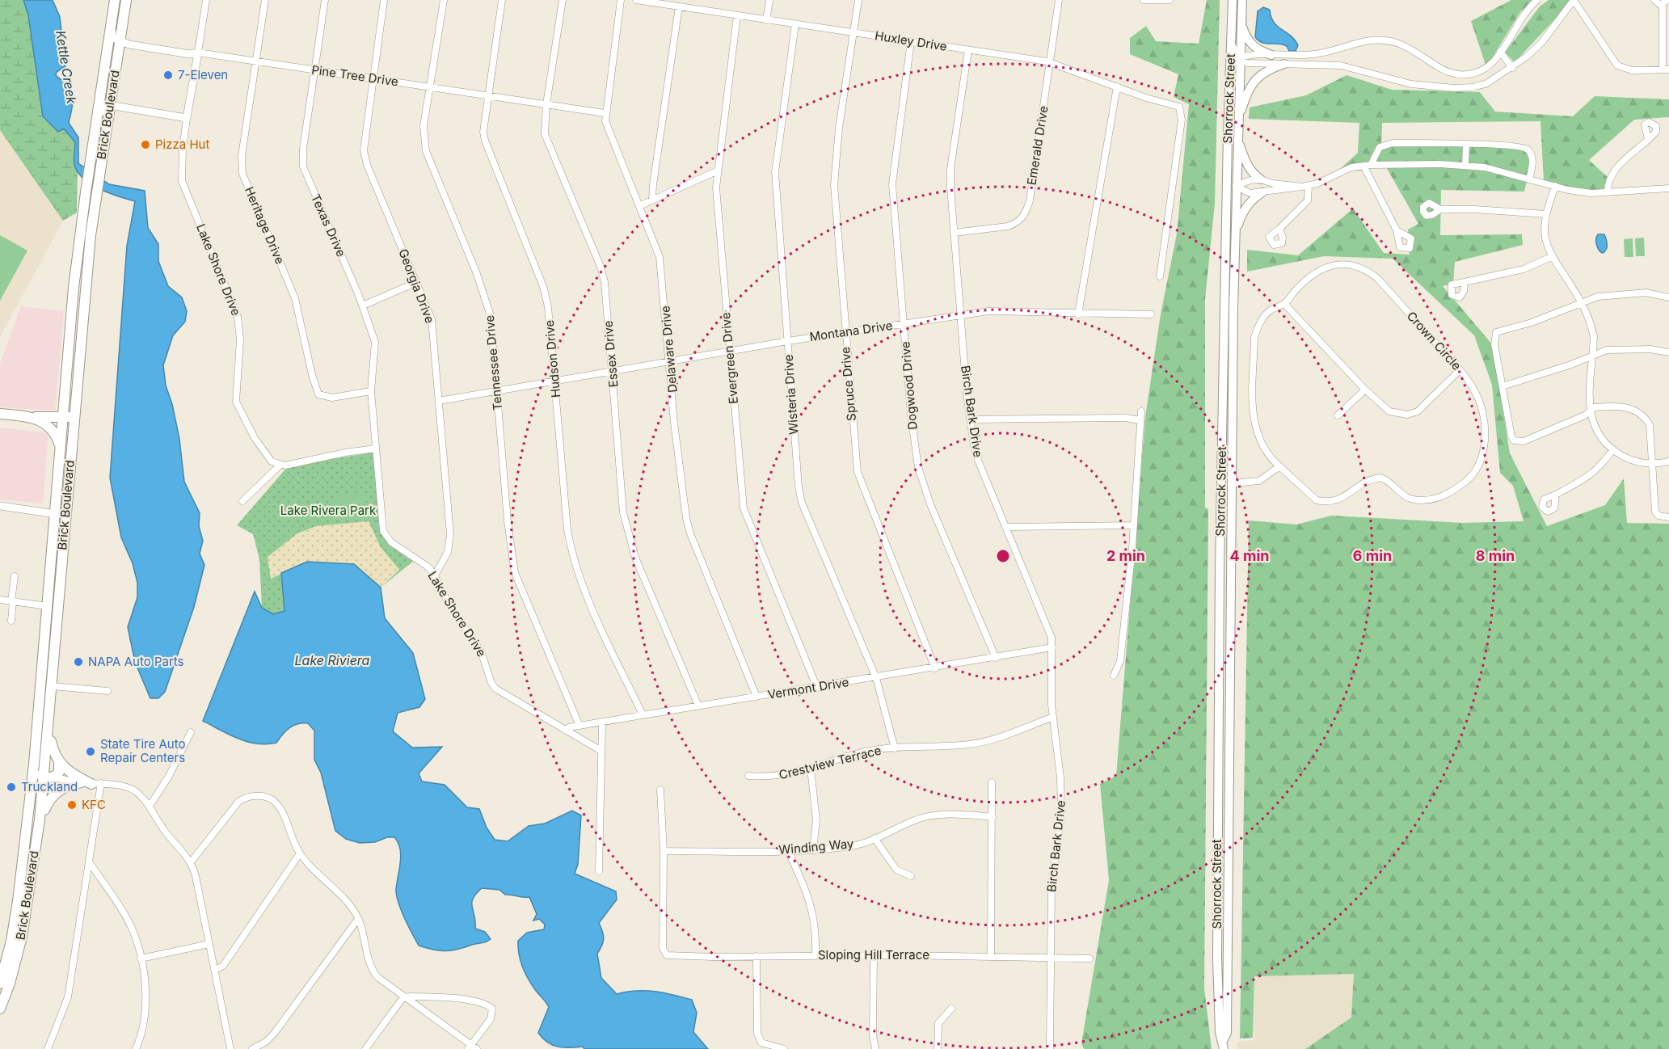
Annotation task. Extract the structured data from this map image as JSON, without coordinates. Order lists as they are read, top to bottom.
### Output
{
  "streets": {
    "main road": ["Shorrock Street", "Brick Boulevard"],
    "street": [
      "Huxley Drive",
      "Pine Tree Drive",
      "Emerald Drive",
      "Heritage Drive",
      "Texas Drive",
      "Lake Shore Drive",
      "Georgia Drive",
      "Montana Drive",
      "Crown Circle",
      "Delaware Drive",
      "Essex Drive",
      "Evergreen Drive",
      "Hudson Drive",
      "Tennessee Drive",
      "Spruce Drive",
      "Dogwood Drive",
      "Wisteria Drive",
      "Birch Bark Drive",
      "Vermont Drive",
      "Crestview Terrace",
      "Winding Way",
      "Sloping Hill Terrace"
    ]
  },
  "crossings": [
    ["Huxley Drive", "Emerald Drive"],
    ["Huxley Drive", "Evergreen Drive"],
    ["Huxley Drive", "Spruce Drive"],
    ["Huxley Drive", "Dogwood Drive"],
    ["Huxley Drive", "Wisteria Drive"],
    ["Huxley Drive", "Birch Bark Drive"],
    ["Pine Tree Drive", "Brick Boulevard"],
    ["Pine Tree Drive", "Heritage Drive"],
    ["Pine Tree Drive", "Texas Drive"],
    ["Pine Tree Drive", "Lake Shore Drive"],
    ["Pine Tree Drive", "Georgia Drive"],
    ["Pine Tree Drive", "Delaware Drive"],
    ["Pine Tree Drive", "Essex Drive"],
    ["Pine Tree Drive", "Hudson Drive"],
    ["Pine Tree Drive", "Tennessee Drive"],
    ["Emerald Drive", "Birch Bark Drive"],
    ["Heritage Drive", "Texas Drive"],
    ["Texas Drive", "Lake Shore Drive"],
    ["Lake Shore Drive", "Georgia Drive"],
    ["Lake Shore Drive", "Vermont Drive"],
    ["Georgia Drive", "Montana Drive"],
    ["Montana Drive", "Delaware Drive"],
    ["Montana Drive", "Essex Drive"],
    ["Montana Drive", "Evergreen Drive"],
    ["Montana Drive", "Hudson Drive"],
    ["Montana Drive", "Tennessee Drive"],
    ["Montana Drive", "Spruce Drive"],
    ["Montana Drive", "Dogwood Drive"],
    ["Montana Drive", "Wisteria Drive"],
    ["Montana Drive", "Birch Bark Drive"],
    ["Delaware Drive", "Vermont Drive"],
    ["Essex Drive", "Vermont Drive"],
    ["Evergreen Drive", "Vermont Drive"],
    ["Hudson Drive", "Vermont Drive"],
    ["Tennessee Drive", "Vermont Drive"],
    ["Spruce Drive", "Vermont Drive"],
    ["Dogwood Drive", "Vermont Drive"],
    ["Wisteria Drive", "Vermont Drive"],
    ["Wisteria Drive", "Crestview Terrace"],
    ["Birch Bark Drive", "Vermont Drive"],
    ["Birch Bark Drive", "Crestview Terrace"],
    ["Birch Bark Drive", "Sloping Hill Terrace"],
    ["Winding Way", "Sloping Hill Terrace"]
  ],
  "water": ["Kettle Creek", "Lake Riviera"],
  "parks": ["Lake Rivera Park"],
  "places": [
    "7-Eleven",
    "Pizza Hut",
    "NAPA Auto Parts",
    "State Tire Auto Repair Centers",
    "Truckland",
    "KFC"
  ],
  "rings": [
    "2 min",
    "4 min",
    "6 min",
    "8 min"
  ]
}
